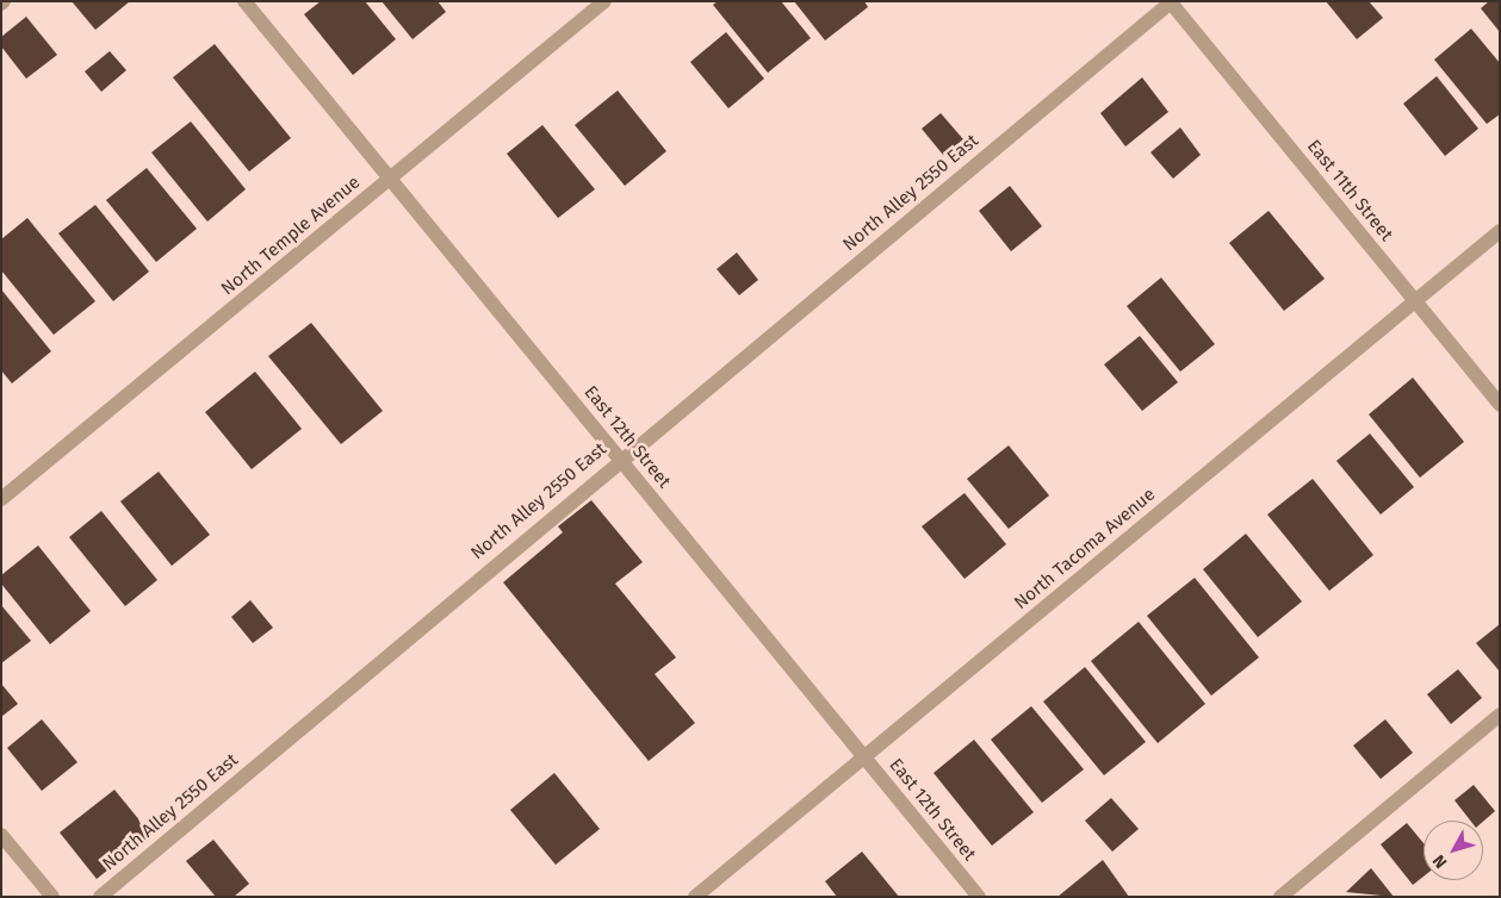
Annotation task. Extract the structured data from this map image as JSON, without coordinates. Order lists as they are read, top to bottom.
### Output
{
  "streets": {
    "street": [
      "East 11th Street",
      "North Alley 2550 East",
      "North Temple Avenue",
      "East 12th Street",
      "North Tacoma Avenue"
    ]
  },
  "crossings": [
    ["East 11th Street", "North Alley 2550 East"],
    ["East 11th Street", "North Tacoma Avenue"],
    ["North Alley 2550 East", "East 12th Street"],
    ["North Temple Avenue", "East 12th Street"],
    ["East 12th Street", "North Tacoma Avenue"]
  ],
  "north": "bottom left"
}
